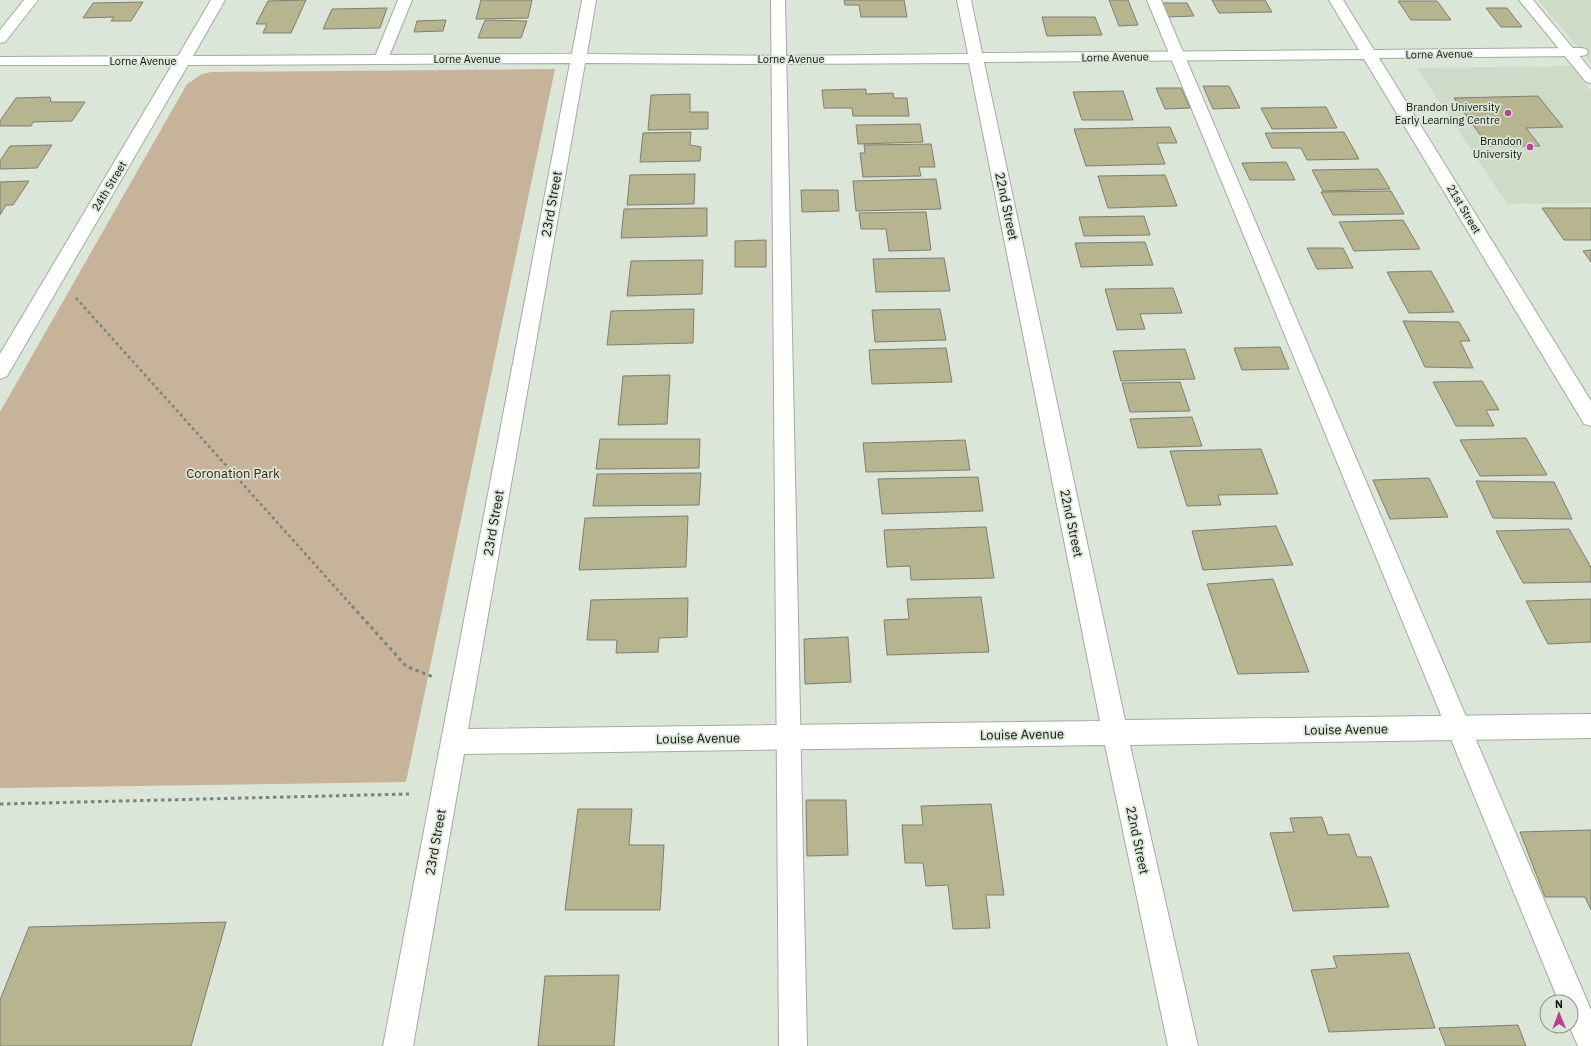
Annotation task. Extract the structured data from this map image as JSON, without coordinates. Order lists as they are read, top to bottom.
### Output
{
  "streets": {
    "street": [
      "Lorne Avenue",
      "24th Street",
      "23rd Street",
      "22nd Street",
      "21st Street",
      "Louise Avenue"
    ]
  },
  "crossings": [
    ["Lorne Avenue", "24th Street"],
    ["Lorne Avenue", "23rd Street"],
    ["Lorne Avenue", "22nd Street"],
    ["Lorne Avenue", "21st Street"],
    ["23rd Street", "Louise Avenue"],
    ["22nd Street", "Louise Avenue"]
  ],
  "parks": ["Coronation Park"],
  "places": ["Brandon University Early Learning Centre", "Brandon University"],
  "north": "top"
}
